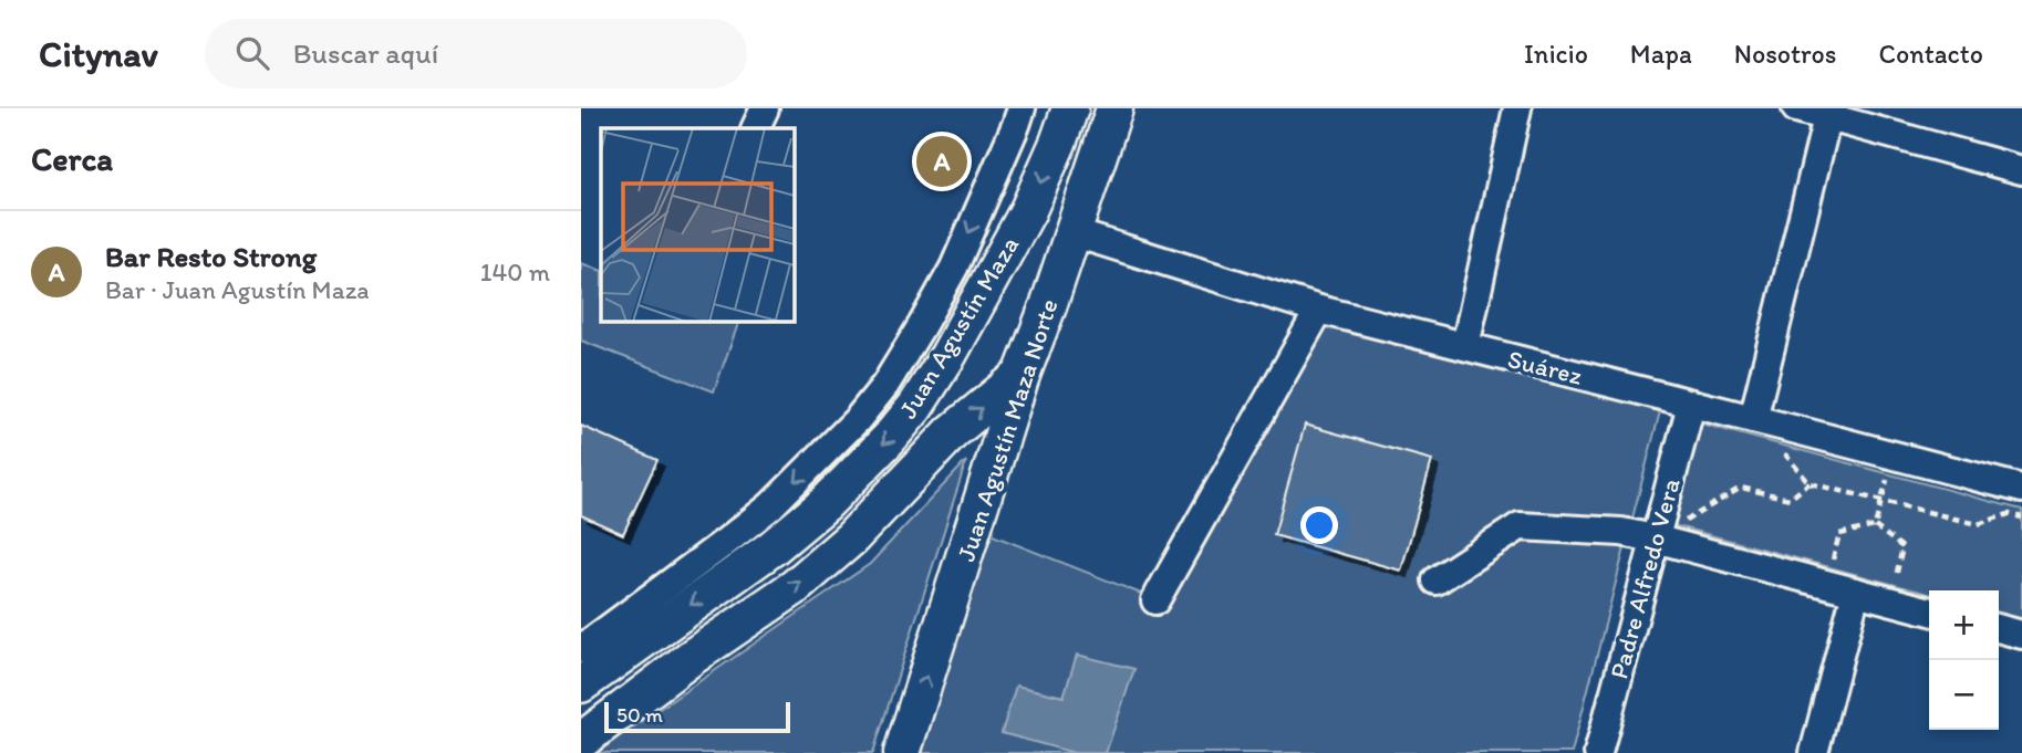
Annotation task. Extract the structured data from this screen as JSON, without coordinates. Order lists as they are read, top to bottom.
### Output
{
  "streets": {
    "main road": ["Juan Agustín Maza", "Juan Agustín Maza Norte"],
    "street": ["Suárez", "Padre Alfredo Vera"]
  },
  "crossings": [
    ["Juan Agustín Maza", "Juan Agustín Maza Norte"],
    ["Suárez", "Juan Agustín Maza Norte"],
    ["Suárez", "Padre Alfredo Vera"]
  ],
  "one_way": ["Juan Agustín Maza Norte"],
  "scale_bar": "50 m",
  "page": {
    "header": "Citynav",
    "search": "Buscar aquí",
    "nav": [
      "Inicio",
      "Mapa",
      "Nosotros",
      "Contacto"
    ],
    "heading": "Cerca",
    "pins": "A",
    "list": [
      {
        "mark": "A",
        "name": "Bar Resto Strong",
        "note": "Bar · Juan Agustín Maza",
        "value": "140 m"
      }
    ],
    "map_buttons": ["+", "−"],
    "scale": "50 m"
  }
}
